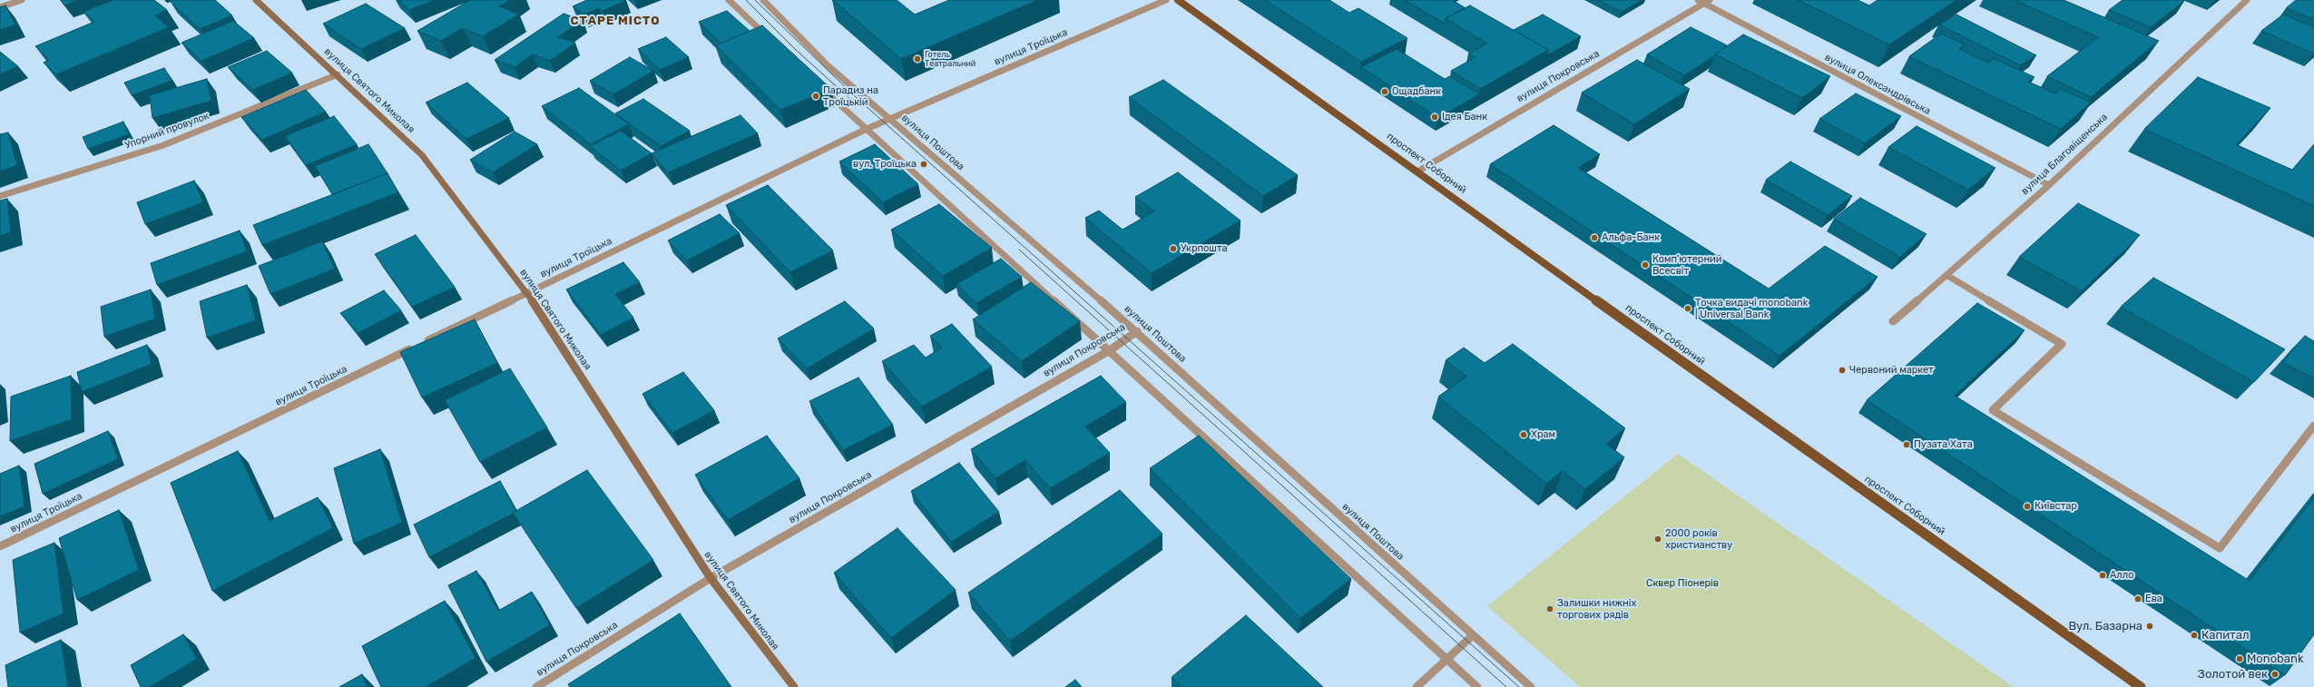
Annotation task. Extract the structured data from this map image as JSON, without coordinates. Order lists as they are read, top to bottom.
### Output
{
  "streets": {
    "main road": ["проспект Соборний"],
    "street": [
      "вулиця Троїцька",
      "вулиця Покровська",
      "вулиця Олександрівська",
      "вулиця Святого Миколая",
      "Упорний провулок",
      "вулиця Поштова",
      "вулиця Благовіщенська"
    ]
  },
  "crossings": [
    ["вулиця Троїцька", "вулиця Святого Миколая"],
    ["вулиця Троїцька", "вулиця Поштова"],
    ["вулиця Покровська", "вулиця Олександрівська"],
    ["вулиця Покровська", "вулиця Святого Миколая"],
    ["вулиця Покровська", "вулиця Поштова"],
    ["вулиця Покровська", "проспект Соборний"],
    ["вулиця Олександрівська", "вулиця Благовіщенська"],
    ["вулиця Святого Миколая", "Упорний провулок"]
  ],
  "districts": ["СТАРЕ МІСТО"],
  "parks": ["Сквер Піонерів"],
  "places": [
    "Готель Театральний",
    "Ощадбанк",
    "Парадиз на Троїцькій",
    "Ідея Банк",
    "вул. Троїцька",
    "Альфа-Банк",
    "Укрпошта",
    "Комп’ютерний Всесвіт",
    "Точка видачі monobank | Universal Bank",
    "Червоний маркет",
    "Храм",
    "Пузата Хата",
    "Київстар",
    "2000 років христианству",
    "Алло",
    "Ева",
    "Залишки нижніх торгових рядів",
    "Вул. Базарна",
    "Капитал",
    "Monobank",
    "Золотой век"
  ]
}
